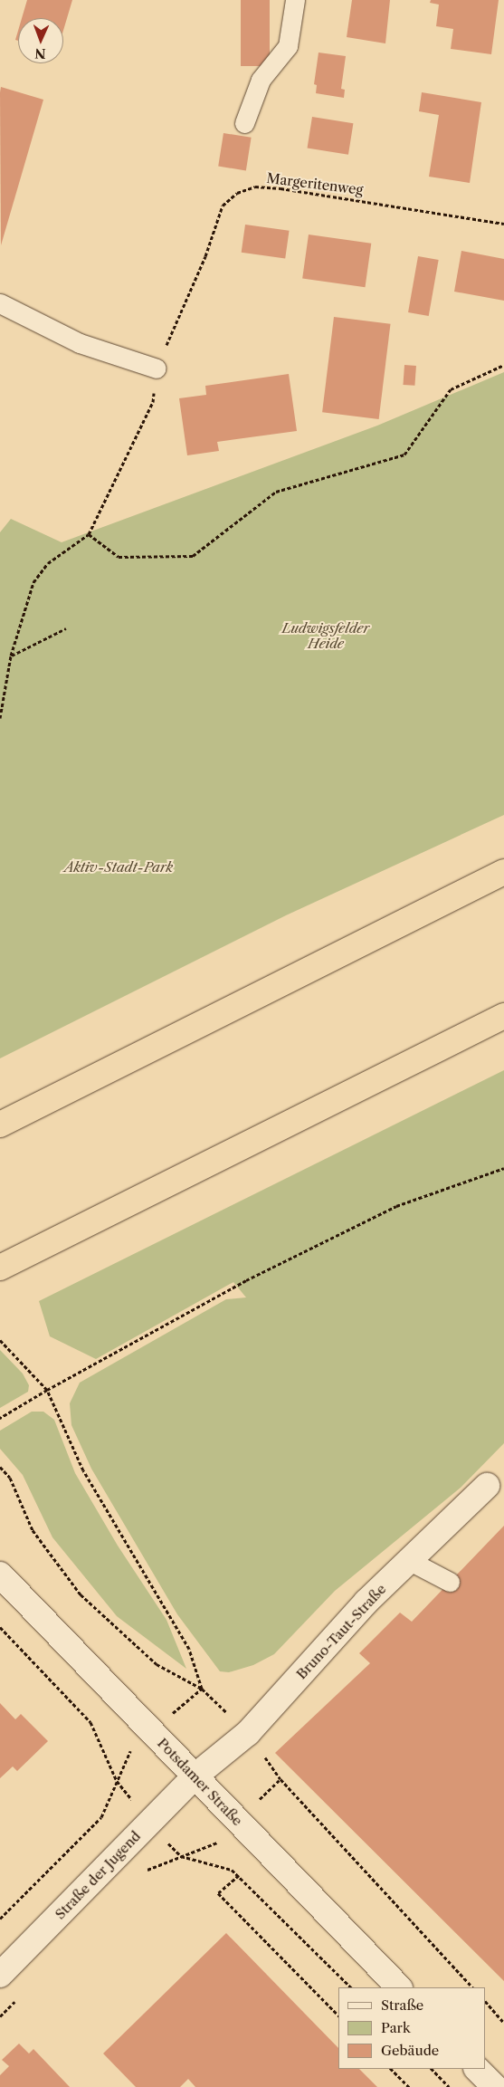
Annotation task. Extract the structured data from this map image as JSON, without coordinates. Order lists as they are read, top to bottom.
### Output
{
  "streets": {
    "street": ["Bruno-Taut-Straße", "Potsdamer Straße", "Straße der Jugend"],
    "path": ["Margeritenweg"]
  },
  "crossings": [
    ["Bruno-Taut-Straße", "Potsdamer Straße"],
    ["Bruno-Taut-Straße", "Straße der Jugend"],
    ["Potsdamer Straße", "Straße der Jugend"]
  ],
  "parks": ["Ludwigsfelder Heide", "Aktiv-Stadt-Park"],
  "legend": ["Straße", "Park", "Gebäude"],
  "north": "bottom"
}
